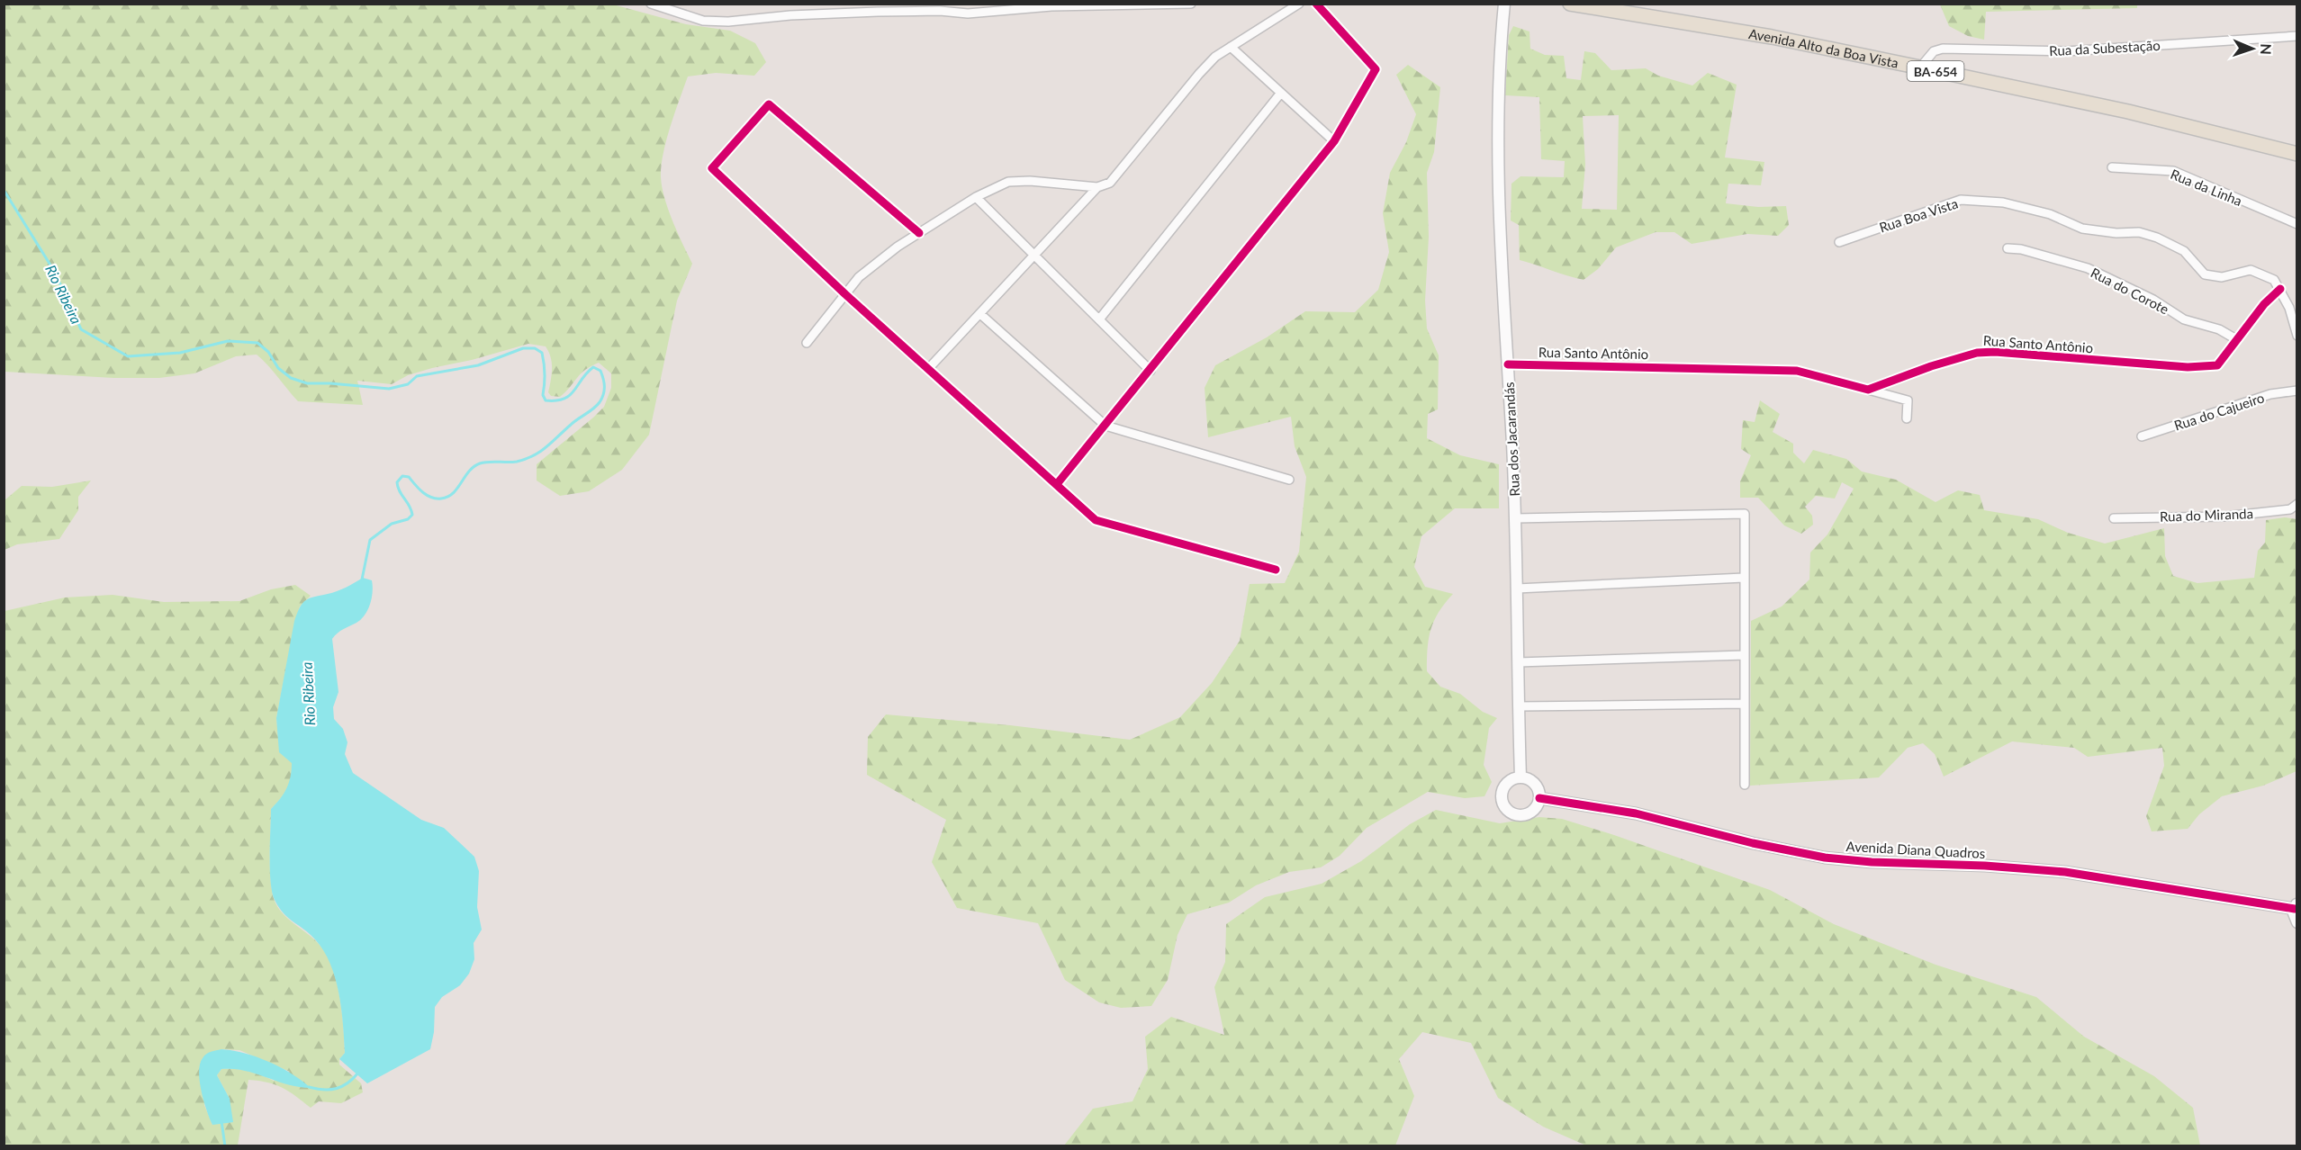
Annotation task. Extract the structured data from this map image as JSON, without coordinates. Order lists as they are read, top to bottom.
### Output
{
  "streets": {
    "main road": ["Avenida Alto da Boa Vista", "BA-654"],
    "street": [
      "Rua da Subestação",
      "Rua da Linha",
      "Rua Boa Vista",
      "Rua do Corote",
      "Rua Santo Antônio",
      "Rua do Cajueiro",
      "Rua dos Jacarandás",
      "Rua do Miranda",
      "Avenida Diana Quadros"
    ]
  },
  "crossings": [
    ["Rua da Subestação", "Avenida Alto da Boa Vista"],
    ["Rua Boa Vista", "Rua Santo Antônio"],
    ["Rua do Corote", "Rua Santo Antônio"],
    ["Rua Santo Antônio", "Rua dos Jacarandás"],
    ["Rua dos Jacarandás", "Avenida Diana Quadros"]
  ],
  "water": ["Rio Ribeira"],
  "north": "right"
}
